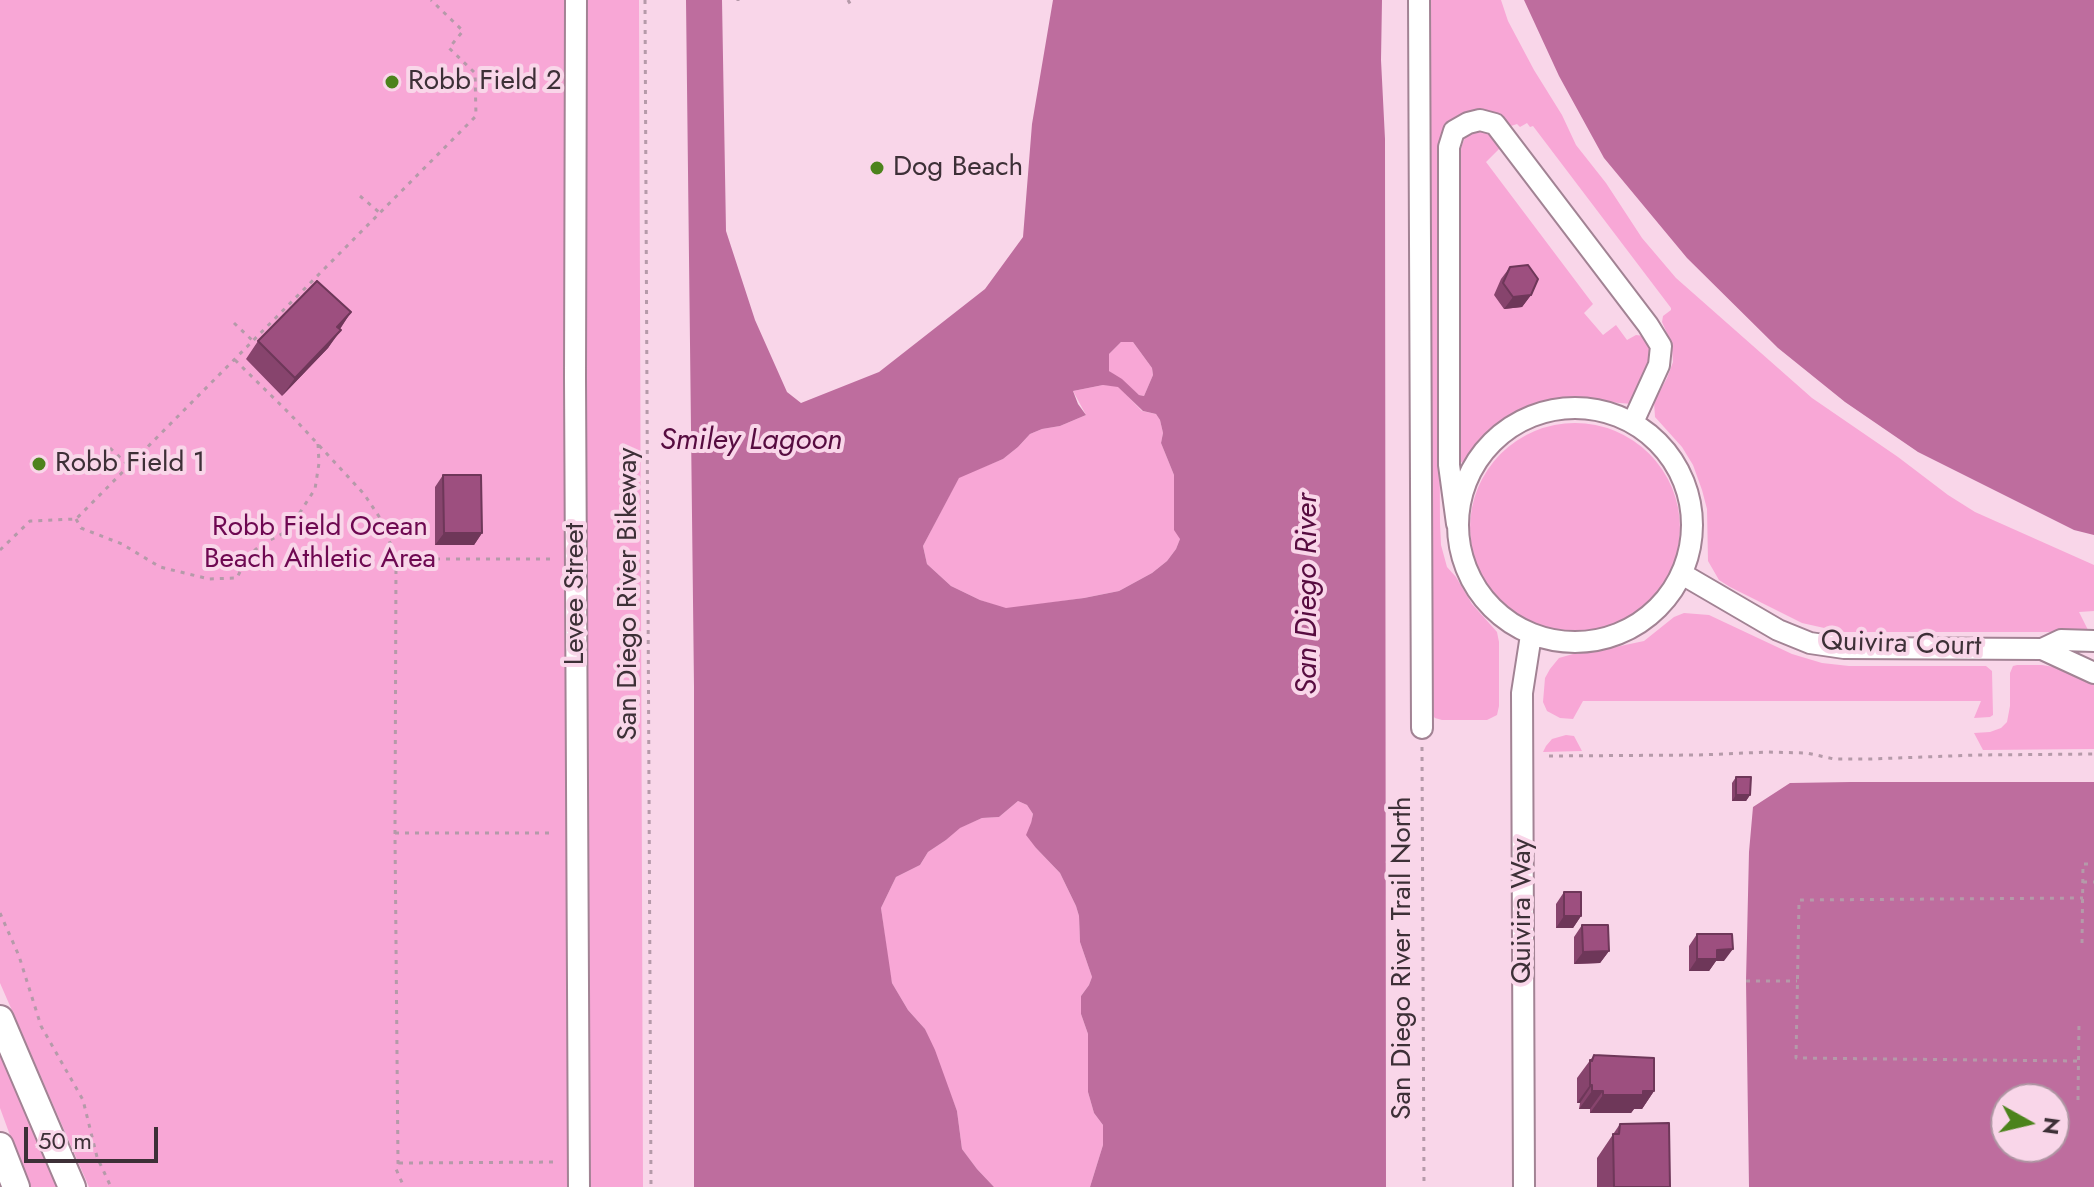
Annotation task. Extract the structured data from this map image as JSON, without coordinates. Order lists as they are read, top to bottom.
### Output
{
  "streets": {
    "street": ["Levee Street", "Quivira Court", "Quivira Way"],
    "path": ["San Diego River Bikeway", "San Diego River Trail North"]
  },
  "crossings": [
    ["Quivira Court", "Quivira Way"]
  ],
  "water": ["Smiley Lagoon", "San Diego River"],
  "parks": ["Robb Field Ocean Beach Athletic Area"],
  "places": ["Robb Field 2", "Dog Beach", "Robb Field 1"],
  "scale_bar": "50 m",
  "north": "right"
}
